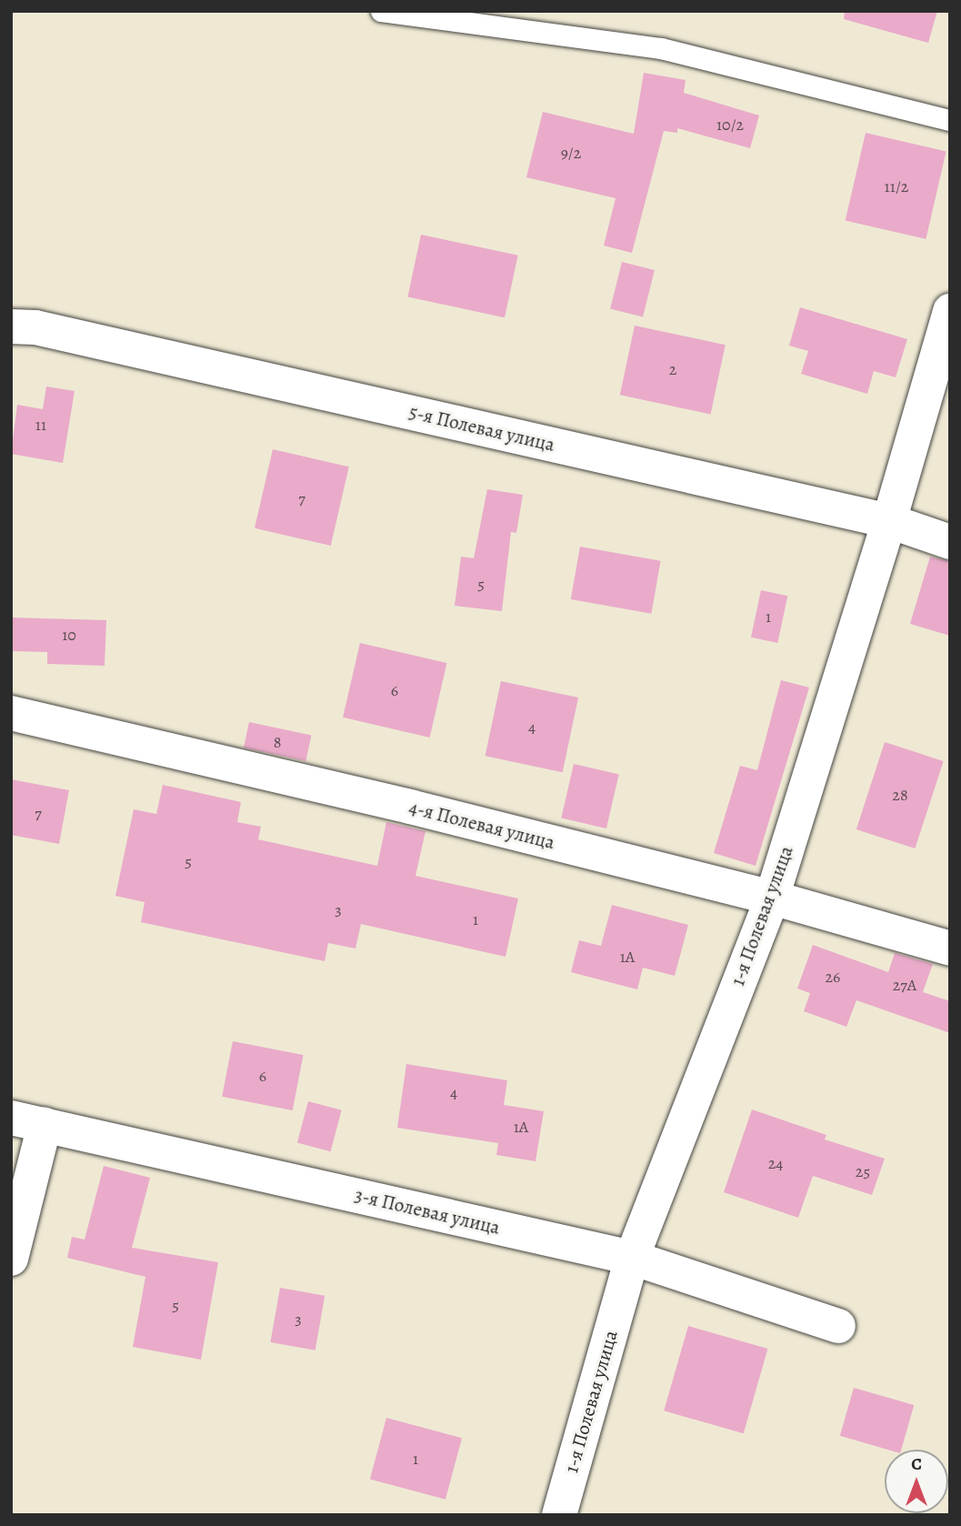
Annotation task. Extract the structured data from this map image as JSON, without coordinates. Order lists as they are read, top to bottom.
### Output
{
  "streets": {
    "street": [
      "5-я Полевая улица",
      "4-я Полевая улица",
      "1-я Полевая улица",
      "3-я Полевая улица"
    ]
  },
  "crossings": [
    ["5-я Полевая улица", "1-я Полевая улица"],
    ["4-я Полевая улица", "1-я Полевая улица"],
    ["1-я Полевая улица", "3-я Полевая улица"]
  ],
  "house_numbers": [
    "10/2",
    "9/2",
    "11/2",
    "2",
    "11",
    "7",
    "5",
    "1",
    "10",
    "6",
    "4",
    "8",
    "28",
    "7",
    "5",
    "3",
    "1",
    "1А",
    "26",
    "27А",
    "6",
    "4",
    "1А",
    "24",
    "25",
    "5",
    "3",
    "1"
  ],
  "north": "top"
}
